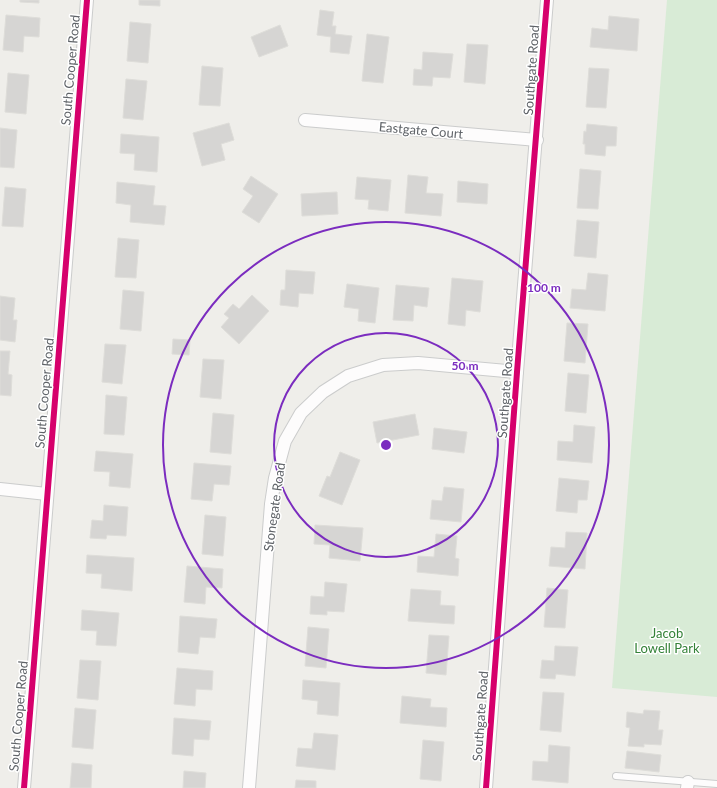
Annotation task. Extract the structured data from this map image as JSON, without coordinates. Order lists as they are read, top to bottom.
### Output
{
  "streets": {
    "street": [
      "South Cooper Road",
      "Southgate Road",
      "Eastgate Court",
      "Stonegate Road"
    ]
  },
  "crossings": [
    ["Southgate Road", "Eastgate Court"],
    ["Southgate Road", "Stonegate Road"]
  ],
  "parks": ["Jacob Lowell Park"],
  "rings": ["100 m", "50 m"]
}
